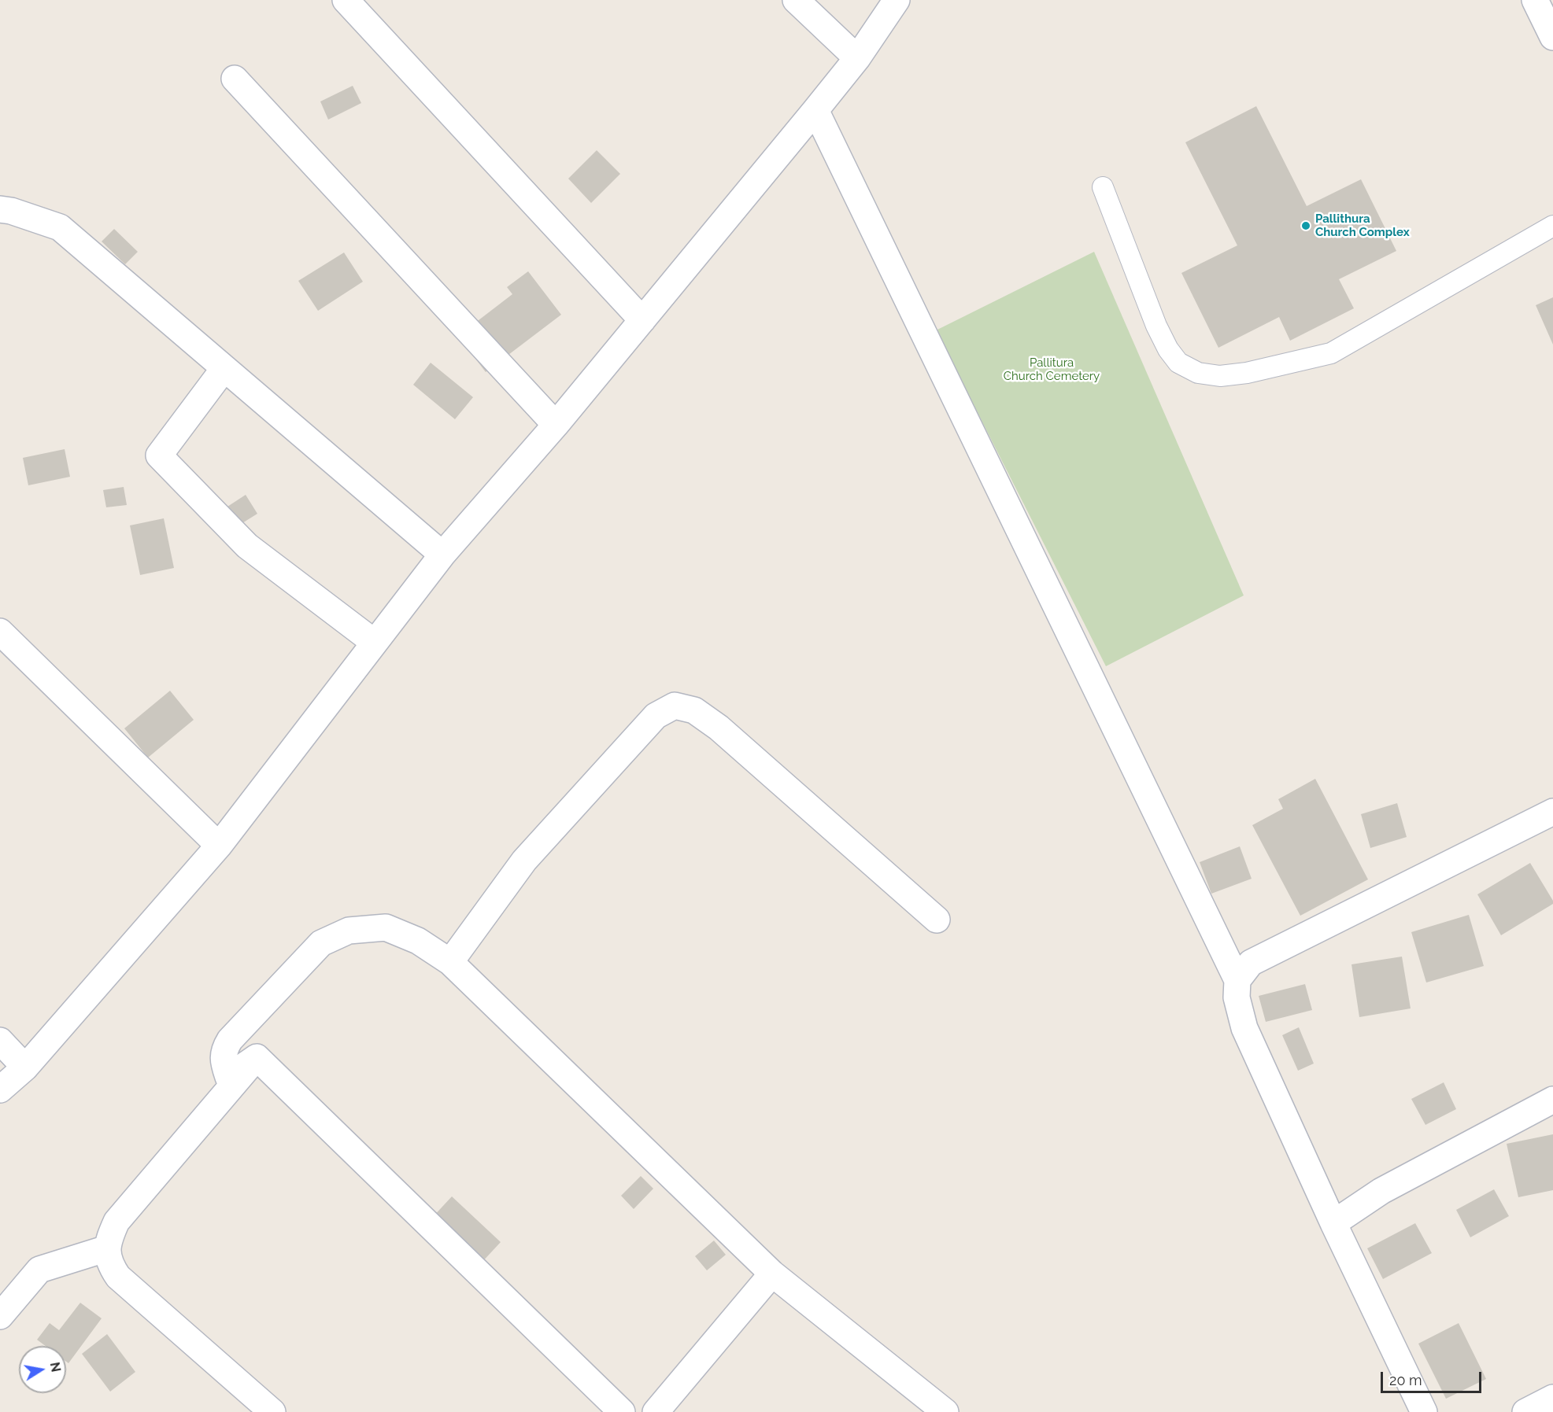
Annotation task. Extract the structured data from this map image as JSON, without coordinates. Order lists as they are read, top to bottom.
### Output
{
  "parks": ["Pallitura Church Cemetery"],
  "places": ["Pallithura Church Complex"],
  "scale_bar": "20 m",
  "north": "right"
}
